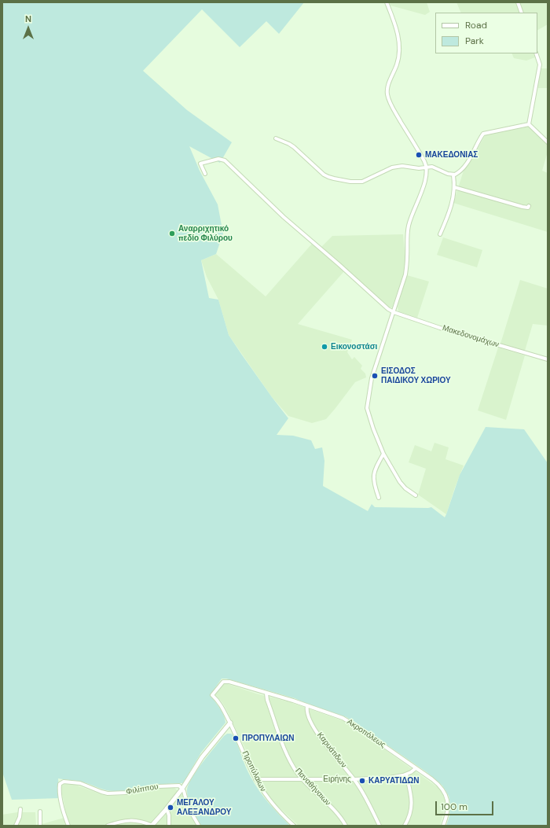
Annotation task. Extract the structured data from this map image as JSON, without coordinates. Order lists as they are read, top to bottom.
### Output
{
  "streets": {
    "street": [
      "Μακεδονομάχων",
      "Ακροπόλεως",
      "Καρυάτιδων",
      "Προπύλαιων",
      "Ειρήνης",
      "Παναθήναιων",
      "Φιλίππου"
    ]
  },
  "crossings": [
    ["Ακροπόλεως", "Καρυάτιδων"],
    ["Ακροπόλεως", "Προπύλαιων"],
    ["Ακροπόλεως", "Ειρήνης"],
    ["Ακροπόλεως", "Παναθήναιων"],
    ["Καρυάτιδων", "Ειρήνης"],
    ["Προπύλαιων", "Ειρήνης"],
    ["Ειρήνης", "Παναθήναιων"]
  ],
  "places": [
    "ΜΑΚΕΔΟΝΙΑΣ",
    "Αναρριχητικό πεδίο Φιλύρου",
    "Εικονοστάσι",
    "ΕΙΣΟΔΟΣ ΠΑΙΔΙΚΟΥ ΧΩΡΙΟΥ",
    "ΠΡΟΠΥΛΑΙΩΝ",
    "ΚΑΡΥΑΤΙΔΩΝ",
    "ΜΕΓΑΛΟΥ ΑΛΕΞΑΝΔΡΟΥ"
  ],
  "legend": ["Road", "Park"],
  "scale_bar": "100 m",
  "north": "top"
}
